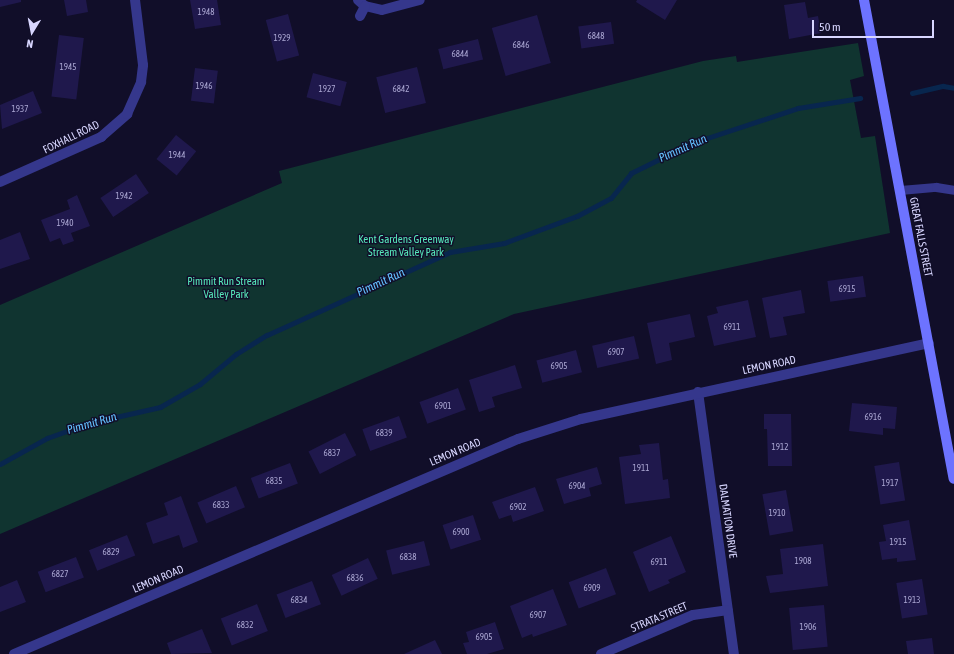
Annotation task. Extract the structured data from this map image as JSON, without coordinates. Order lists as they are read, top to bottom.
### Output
{
  "streets": {
    "main road": ["GREAT FALLS STREET"],
    "street": [
      "FOXHALL ROAD",
      "LEMON ROAD",
      "DALMATION DRIVE",
      "STRATA STREET"
    ]
  },
  "crossings": [
    ["GREAT FALLS STREET", "LEMON ROAD"],
    ["LEMON ROAD", "DALMATION DRIVE"],
    ["DALMATION DRIVE", "STRATA STREET"]
  ],
  "water": ["Pimmit Run"],
  "parks": ["Kent Gardens Greenway Stream Valley Park", "Pimmit Run Stream Valley Park"],
  "house_numbers": [
    "1948",
    "6848",
    "1929",
    "6846",
    "6844",
    "1945",
    "1946",
    "1927",
    "6842",
    "1937",
    "1944",
    "1942",
    "1940",
    "6915",
    "6911",
    "6907",
    "6905",
    "6901",
    "6916",
    "6839",
    "1912",
    "6837",
    "1911",
    "6835",
    "1917",
    "6904",
    "6833",
    "6902",
    "1910",
    "6900",
    "1915",
    "6829",
    "6838",
    "1908",
    "6911",
    "6827",
    "6836",
    "6909",
    "6834",
    "1913",
    "6907",
    "6832",
    "1906",
    "6905"
  ],
  "scale_bar": "50 m",
  "north": "bottom"
}
